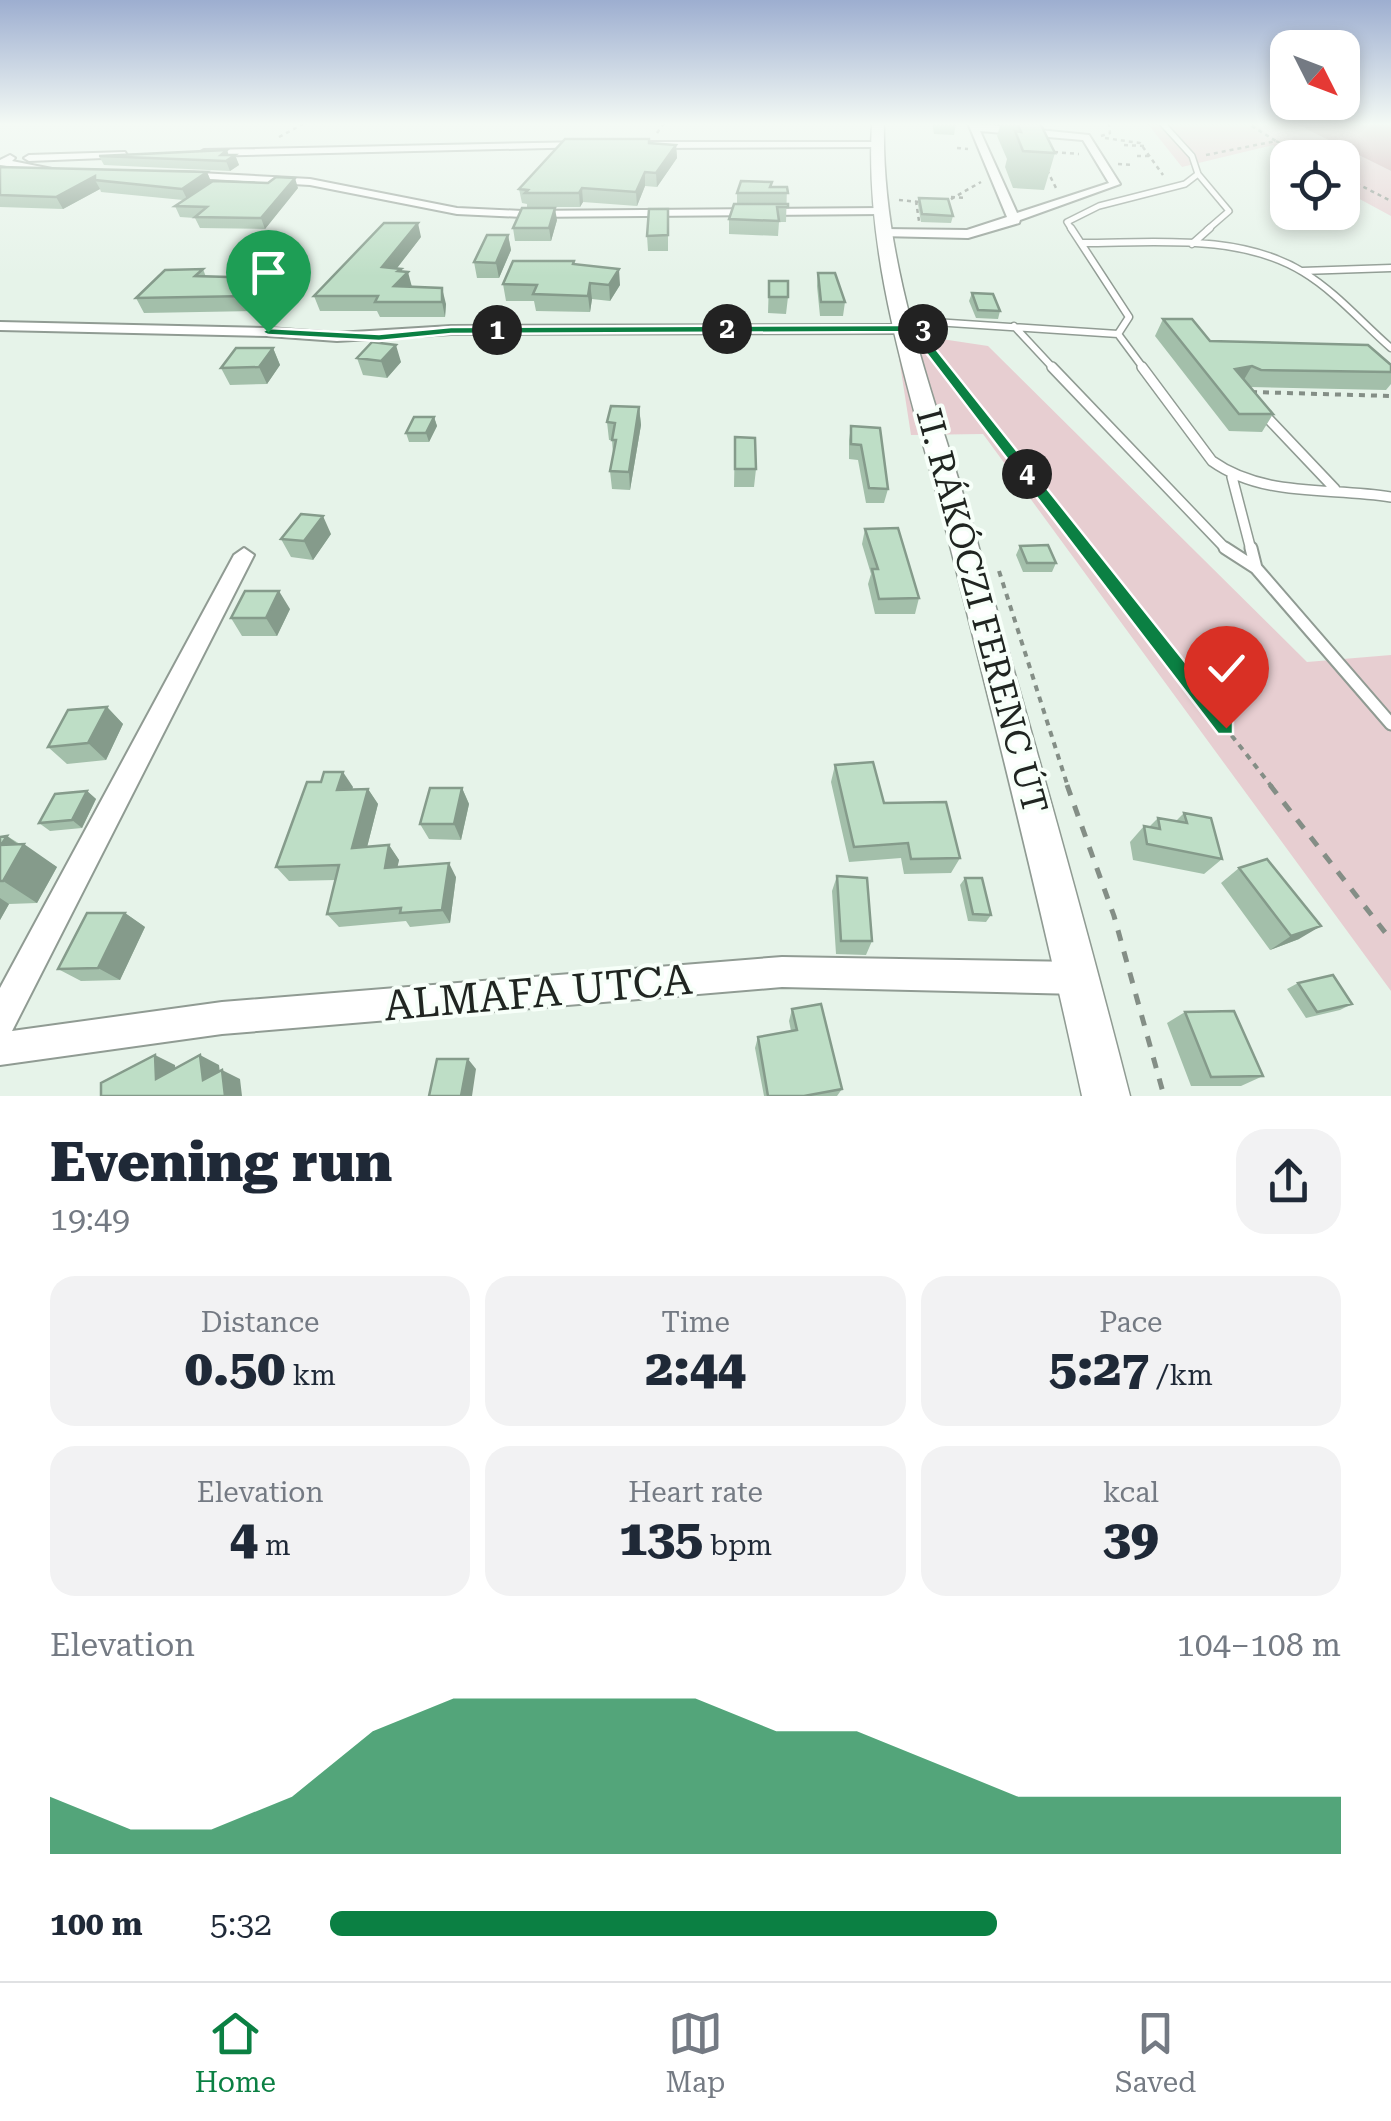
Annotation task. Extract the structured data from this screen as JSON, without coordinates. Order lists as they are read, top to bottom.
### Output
{
  "streets": {
    "main road": ["II. RÁKÓCZI FERENC ÚT"],
    "street": ["ALMAFA UTCA"]
  },
  "crossings": [
    ["II. RÁKÓCZI FERENC ÚT", "ALMAFA UTCA"]
  ],
  "north": "bottom right",
  "page": {
    "pins": [
      "2",
      "3",
      "1",
      "4"
    ],
    "heading": ["Evening run", "19:49"],
    "stats": [
      ["Distance", "0.50 km"],
      ["Time", "2:44"],
      ["Pace", "5:27 /km"],
      ["Elevation", "4 m"],
      ["Heart rate", "135 bpm"],
      ["kcal", "39"]
    ],
    "chart": ["Elevation", "104–108 m"],
    "list": [
      {
        "name": "100 m",
        "note": "5:32"
      }
    ],
    "tabs": ["Home", "Map", "Saved"]
  }
}
